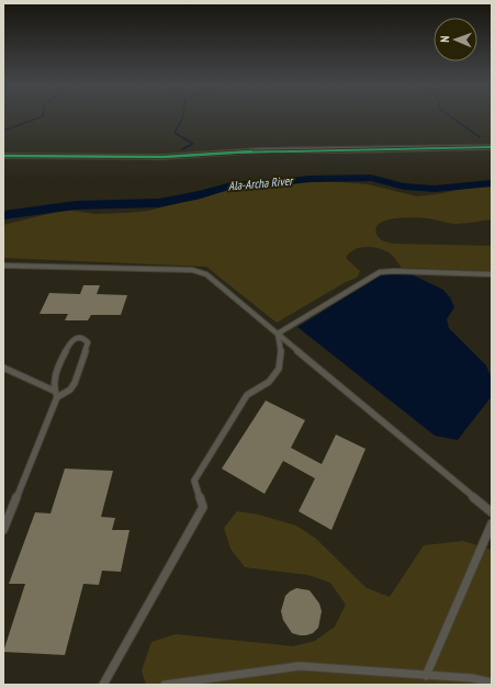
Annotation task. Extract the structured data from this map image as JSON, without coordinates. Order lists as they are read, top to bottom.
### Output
{
  "water": ["Ala-Archa River"],
  "north": "left"
}
